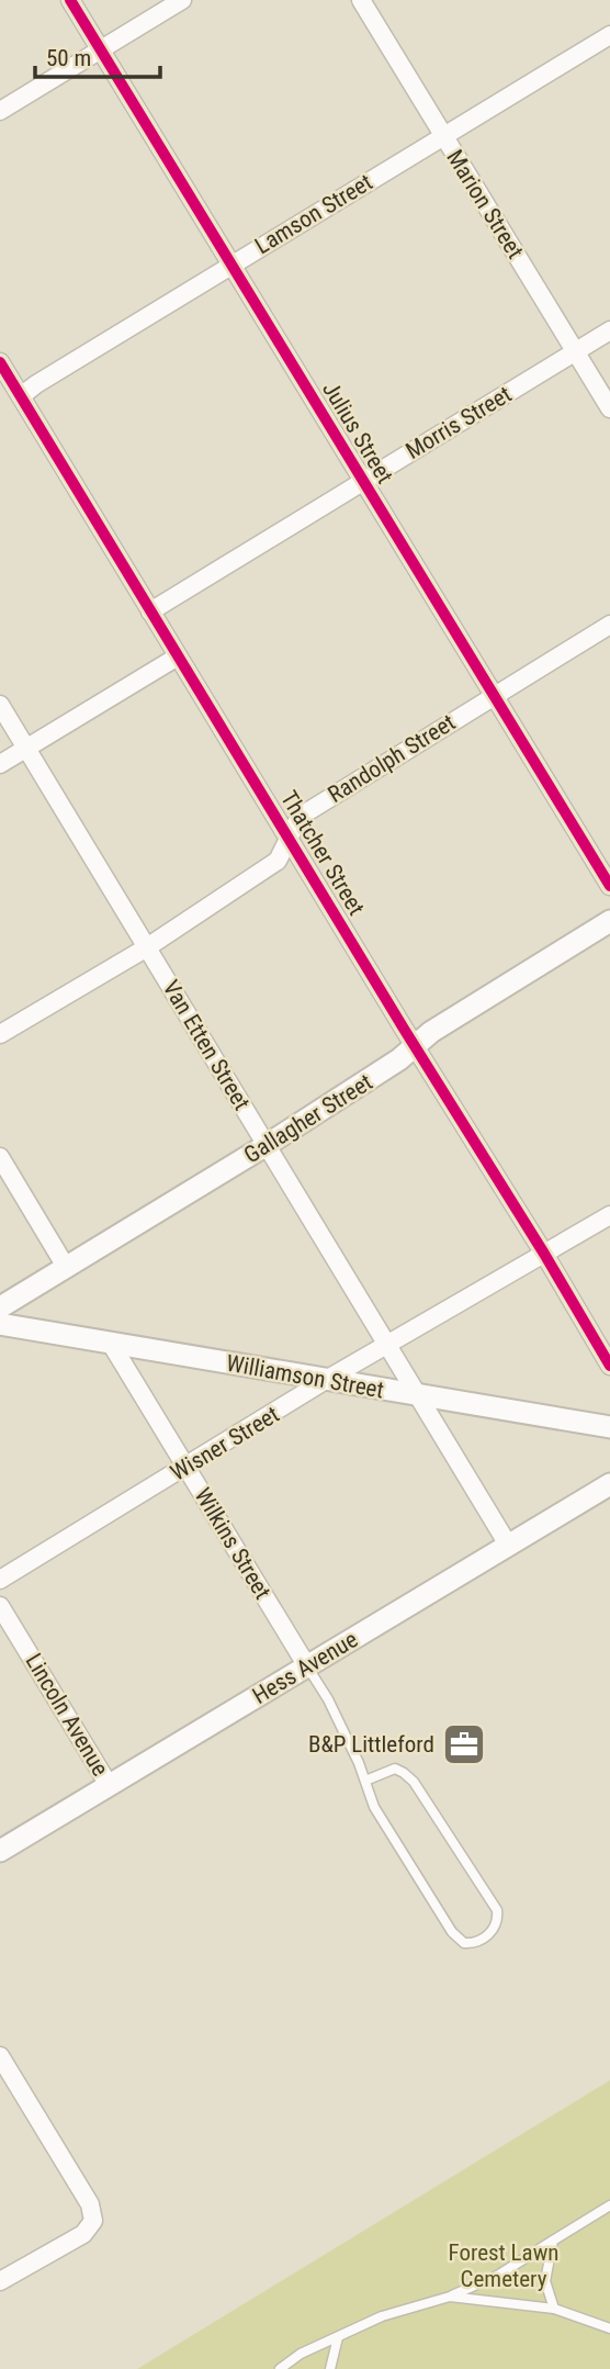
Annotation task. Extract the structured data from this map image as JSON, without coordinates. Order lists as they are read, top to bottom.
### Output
{
  "streets": {
    "street": [
      "Marion Street",
      "Lamson Street",
      "Morris Street",
      "Julius Street",
      "Randolph Street",
      "Thatcher Street",
      "Van Etten Street",
      "Gallagher Street",
      "Williamson Street",
      "Wisner Street",
      "Wilkins Street",
      "Hess Avenue",
      "Lincoln Avenue"
    ]
  },
  "crossings": [
    ["Marion Street", "Lamson Street"],
    ["Marion Street", "Morris Street"],
    ["Lamson Street", "Julius Street"],
    ["Lamson Street", "Thatcher Street"],
    ["Morris Street", "Julius Street"],
    ["Morris Street", "Thatcher Street"],
    ["Julius Street", "Randolph Street"],
    ["Randolph Street", "Thatcher Street"],
    ["Randolph Street", "Van Etten Street"],
    ["Thatcher Street", "Gallagher Street"],
    ["Thatcher Street", "Wisner Street"],
    ["Van Etten Street", "Gallagher Street"],
    ["Van Etten Street", "Williamson Street"],
    ["Van Etten Street", "Wisner Street"],
    ["Van Etten Street", "Hess Avenue"],
    ["Williamson Street", "Wisner Street"],
    ["Williamson Street", "Wilkins Street"],
    ["Wisner Street", "Wilkins Street"],
    ["Wilkins Street", "Hess Avenue"],
    ["Hess Avenue", "Lincoln Avenue"]
  ],
  "parks": ["Forest Lawn Cemetery"],
  "places": {
    "office": ["B&P Littleford"]
  },
  "scale_bar": "50 m"
}
